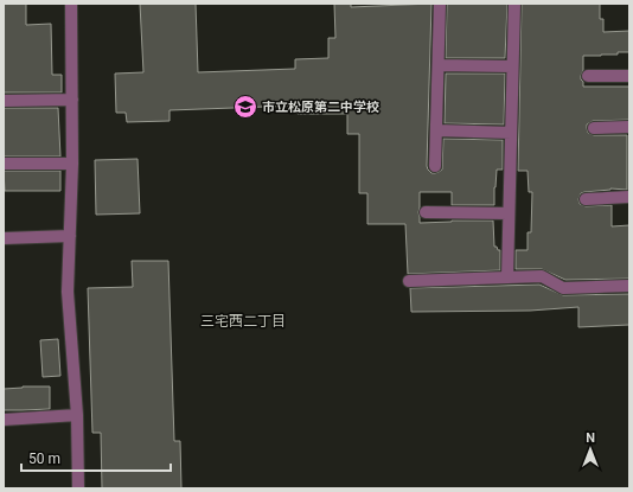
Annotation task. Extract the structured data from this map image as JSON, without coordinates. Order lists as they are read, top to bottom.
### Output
{
  "districts": ["三宅西二丁目"],
  "places": {
    "school or university": ["市立松原第二中学校"]
  },
  "scale_bar": "50 m",
  "north": "top"
}
